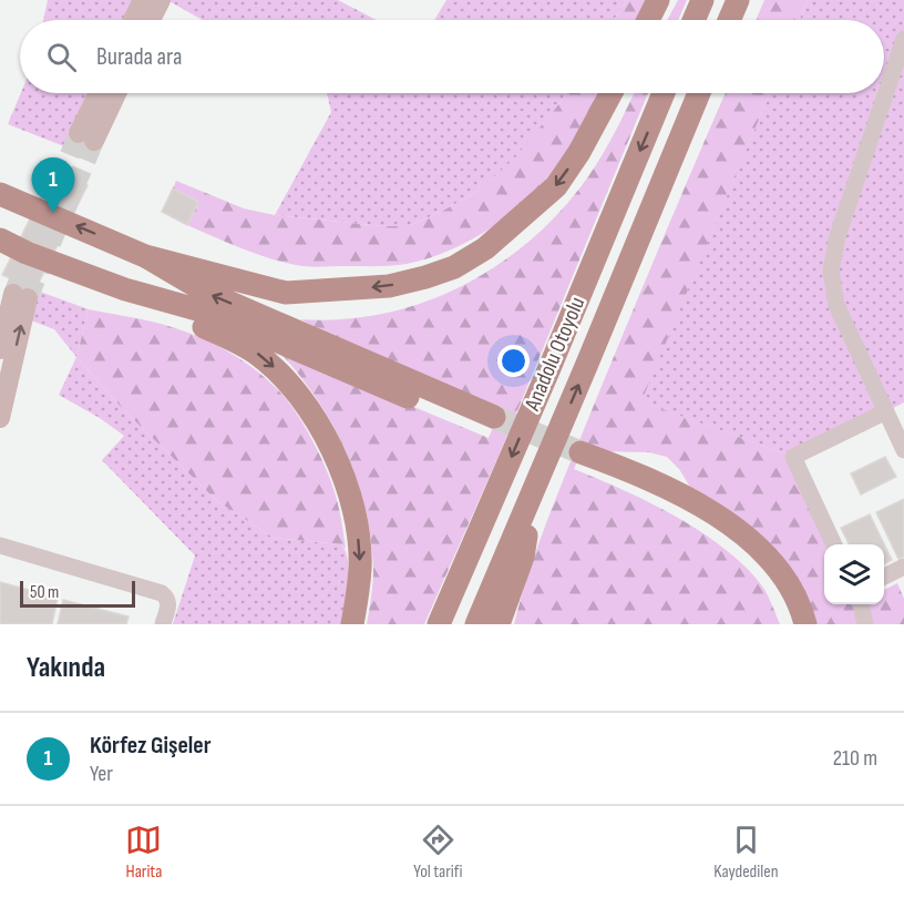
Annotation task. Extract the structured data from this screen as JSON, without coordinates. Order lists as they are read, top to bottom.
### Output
{
  "streets": {
    "highway": ["Anadolu Otoyolu"]
  },
  "scale_bar": "50 m",
  "page": {
    "search": "Burada ara",
    "pins": "1",
    "scale": "50 m",
    "heading": "Yakında",
    "list": [
      {
        "mark": "1",
        "name": "Körfez Gişeler",
        "note": "Yer",
        "value": "210 m"
      }
    ],
    "nav": ["Harita", "Yol tarifi", "Kaydedilen"]
  }
}
